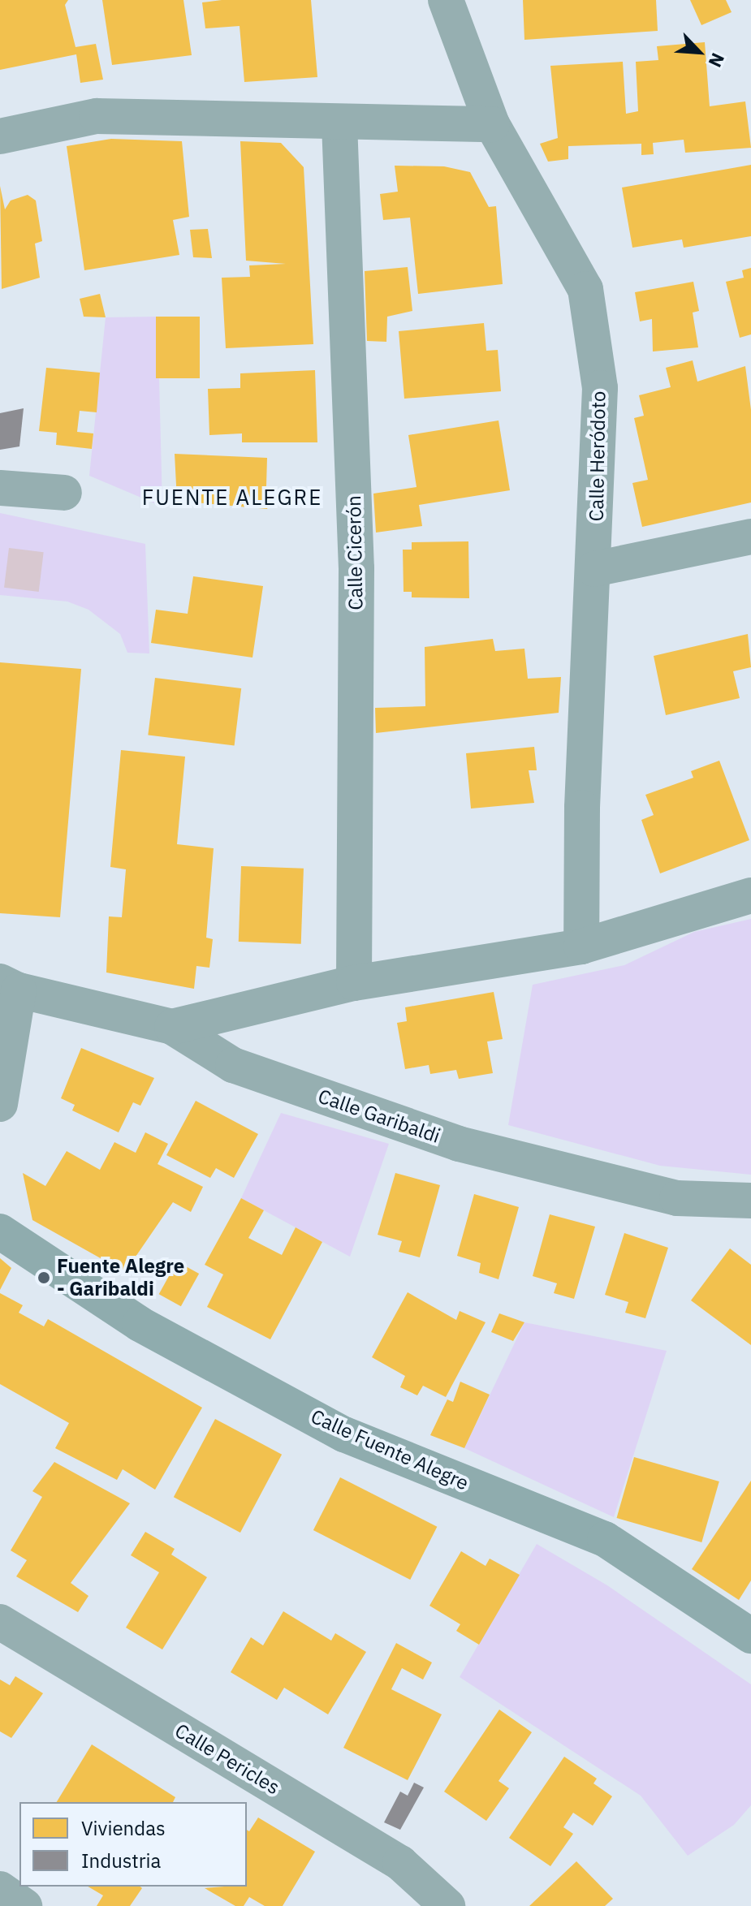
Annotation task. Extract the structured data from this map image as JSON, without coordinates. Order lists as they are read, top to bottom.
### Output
{
  "streets": {
    "street": [
      "Calle Heródoto",
      "Calle Cicerón",
      "Calle Garibaldi",
      "Calle Fuente Alegre",
      "Calle Pericles"
    ]
  },
  "districts": ["FUENTE ALEGRE"],
  "places": ["Fuente Alegre - Garibaldi"],
  "legend": ["Viviendas", "Industria"],
  "north": "bottom right"
}
